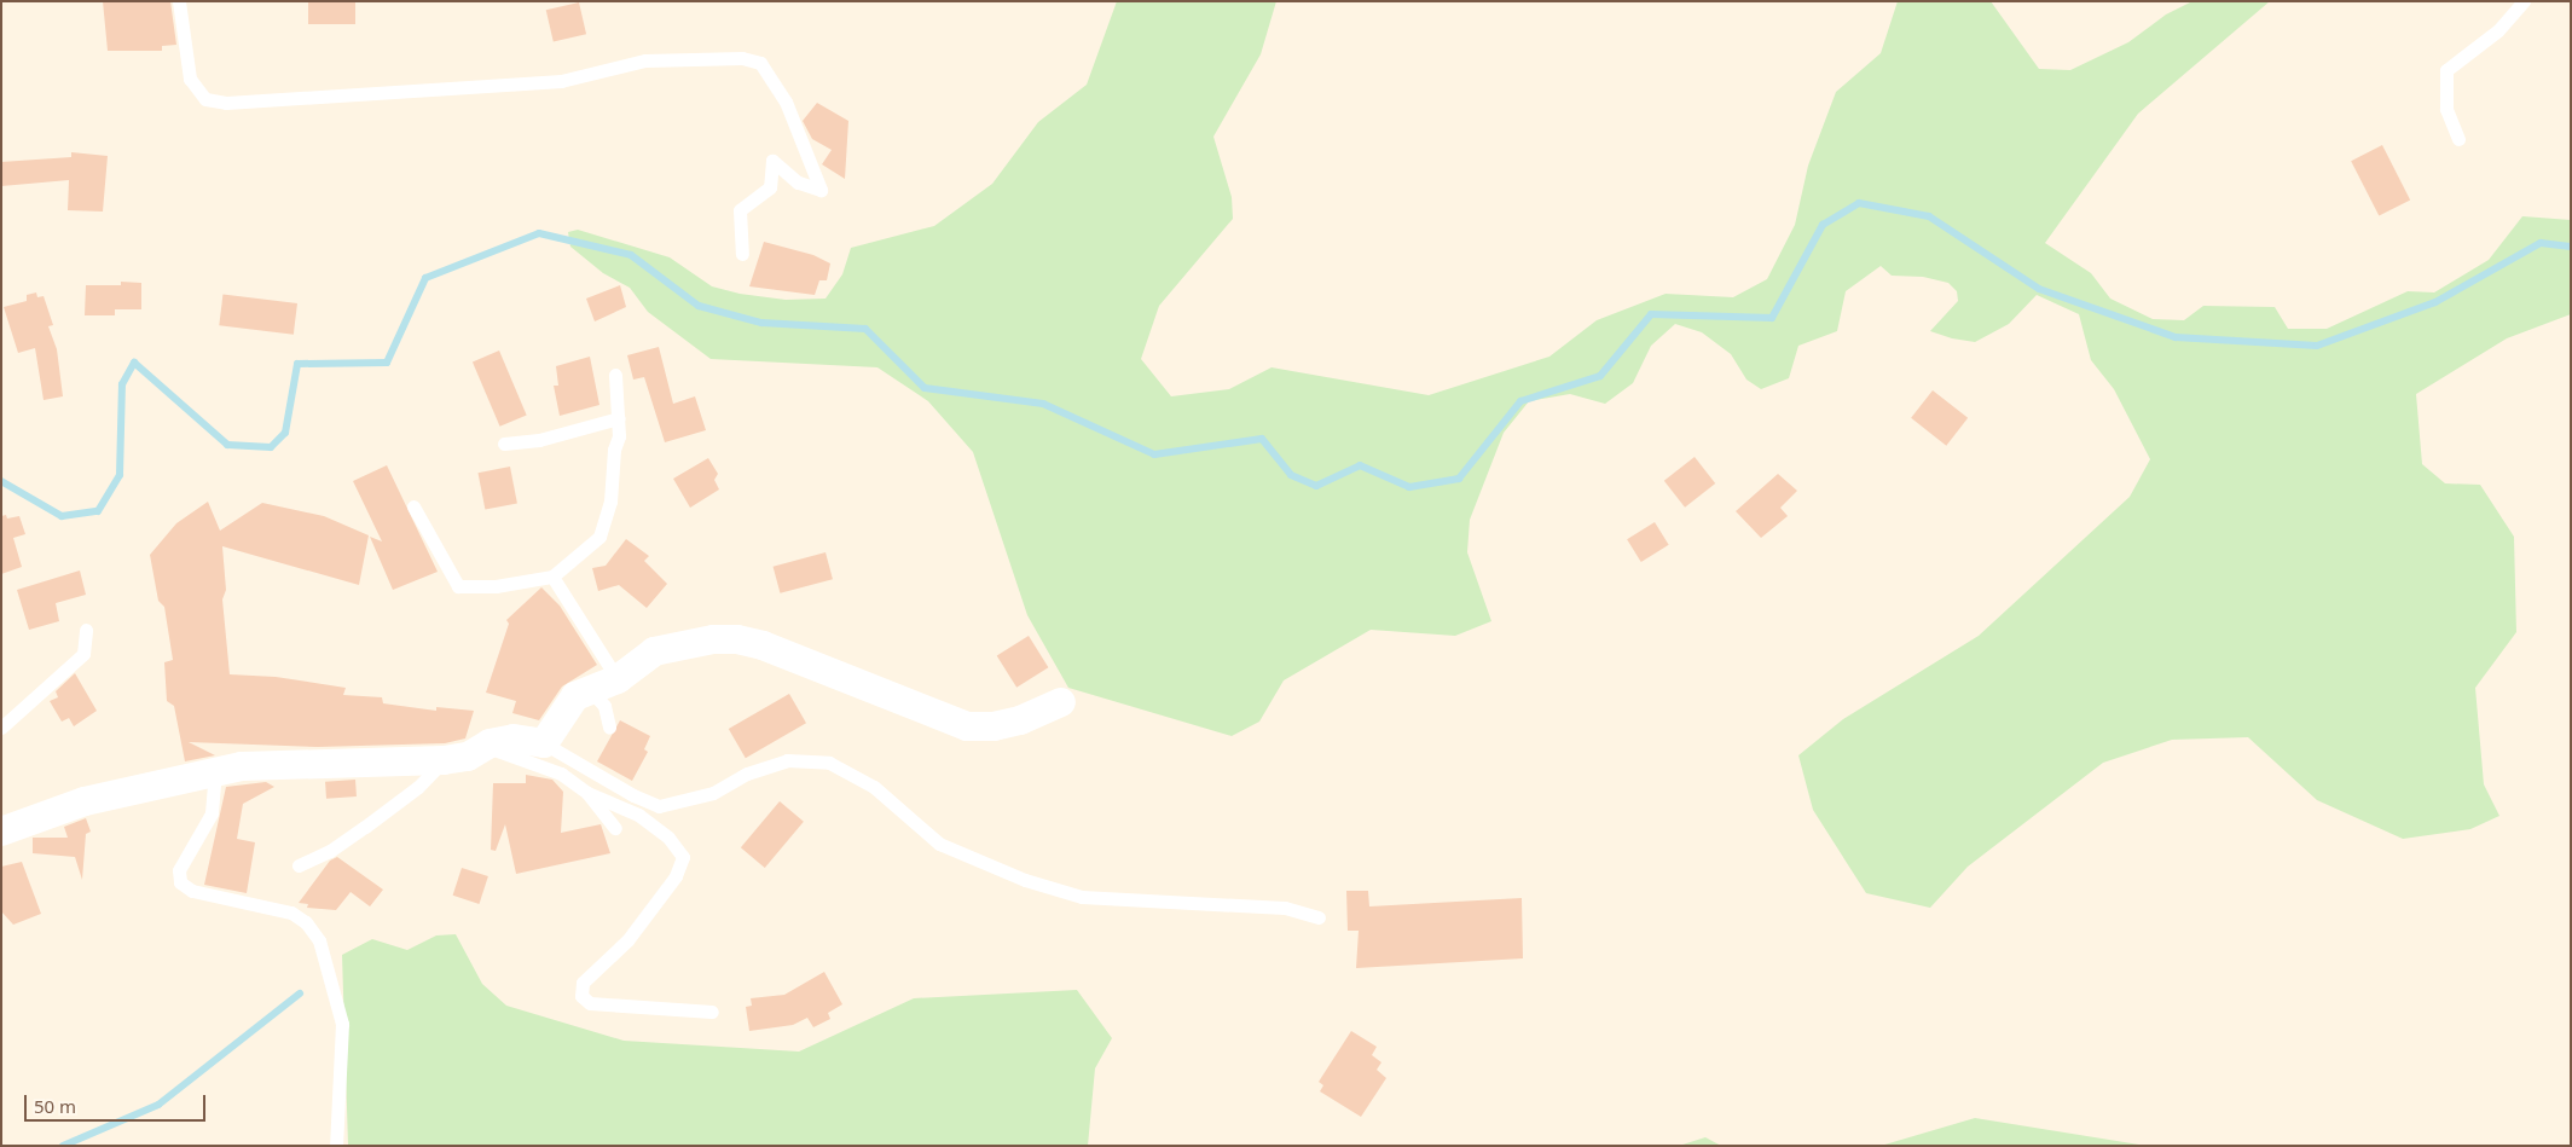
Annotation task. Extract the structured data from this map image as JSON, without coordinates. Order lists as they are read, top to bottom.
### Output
{
  "scale_bar": "50 m"
}
